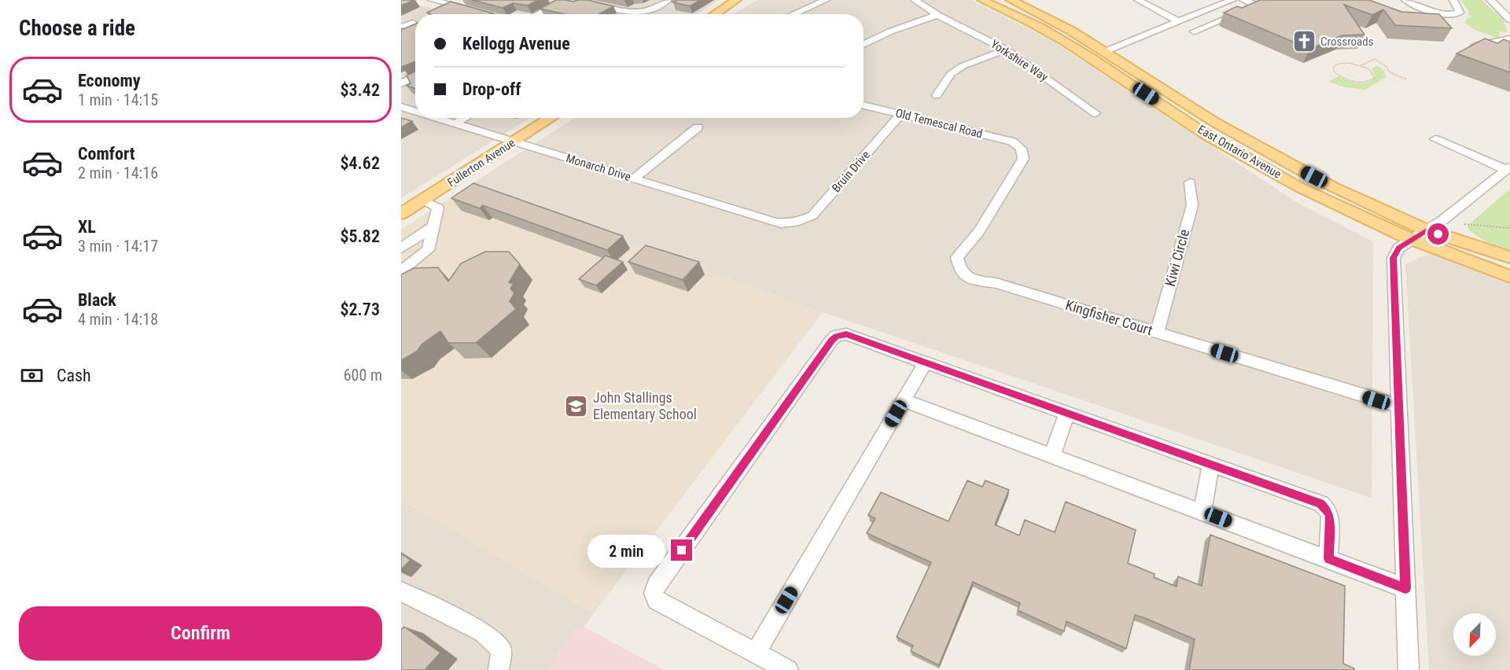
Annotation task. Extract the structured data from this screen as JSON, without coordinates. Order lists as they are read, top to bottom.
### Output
{
  "streets": {
    "main road": ["East Ontario Avenue", "Fullerton Avenue"],
    "street": [
      "Yorkshire Way",
      "Old Temescal Road",
      "Monarch Drive",
      "Bruin Drive",
      "Kiwi Circle",
      "Kingfisher Court"
    ]
  },
  "crossings": [
    ["Old Temescal Road", "Bruin Drive"],
    ["Old Temescal Road", "Kingfisher Court"],
    ["Fullerton Avenue", "Monarch Drive"],
    ["Monarch Drive", "Bruin Drive"],
    ["Kiwi Circle", "Kingfisher Court"]
  ],
  "places": {
    "church": ["Crossroads"],
    "school or university": ["John Stallings Elementary School"]
  },
  "north": "bottom left",
  "page": {
    "heading": "Choose a ride",
    "banner": ["Kellogg Avenue", "Drop-off"],
    "list": [
      {
        "name": "Economy",
        "note": "1 min · 14:15",
        "value": "$3.42"
      },
      {
        "name": "Comfort",
        "note": "2 min · 14:16",
        "value": "$4.62"
      },
      {
        "name": "XL",
        "note": "3 min · 14:17",
        "value": "$5.82"
      },
      {
        "name": "Black",
        "note": "4 min · 14:18",
        "value": "$2.73"
      }
    ],
    "pay": ["Cash", "600 m"],
    "bubble": "2 min",
    "buttons": "Confirm"
  }
}
